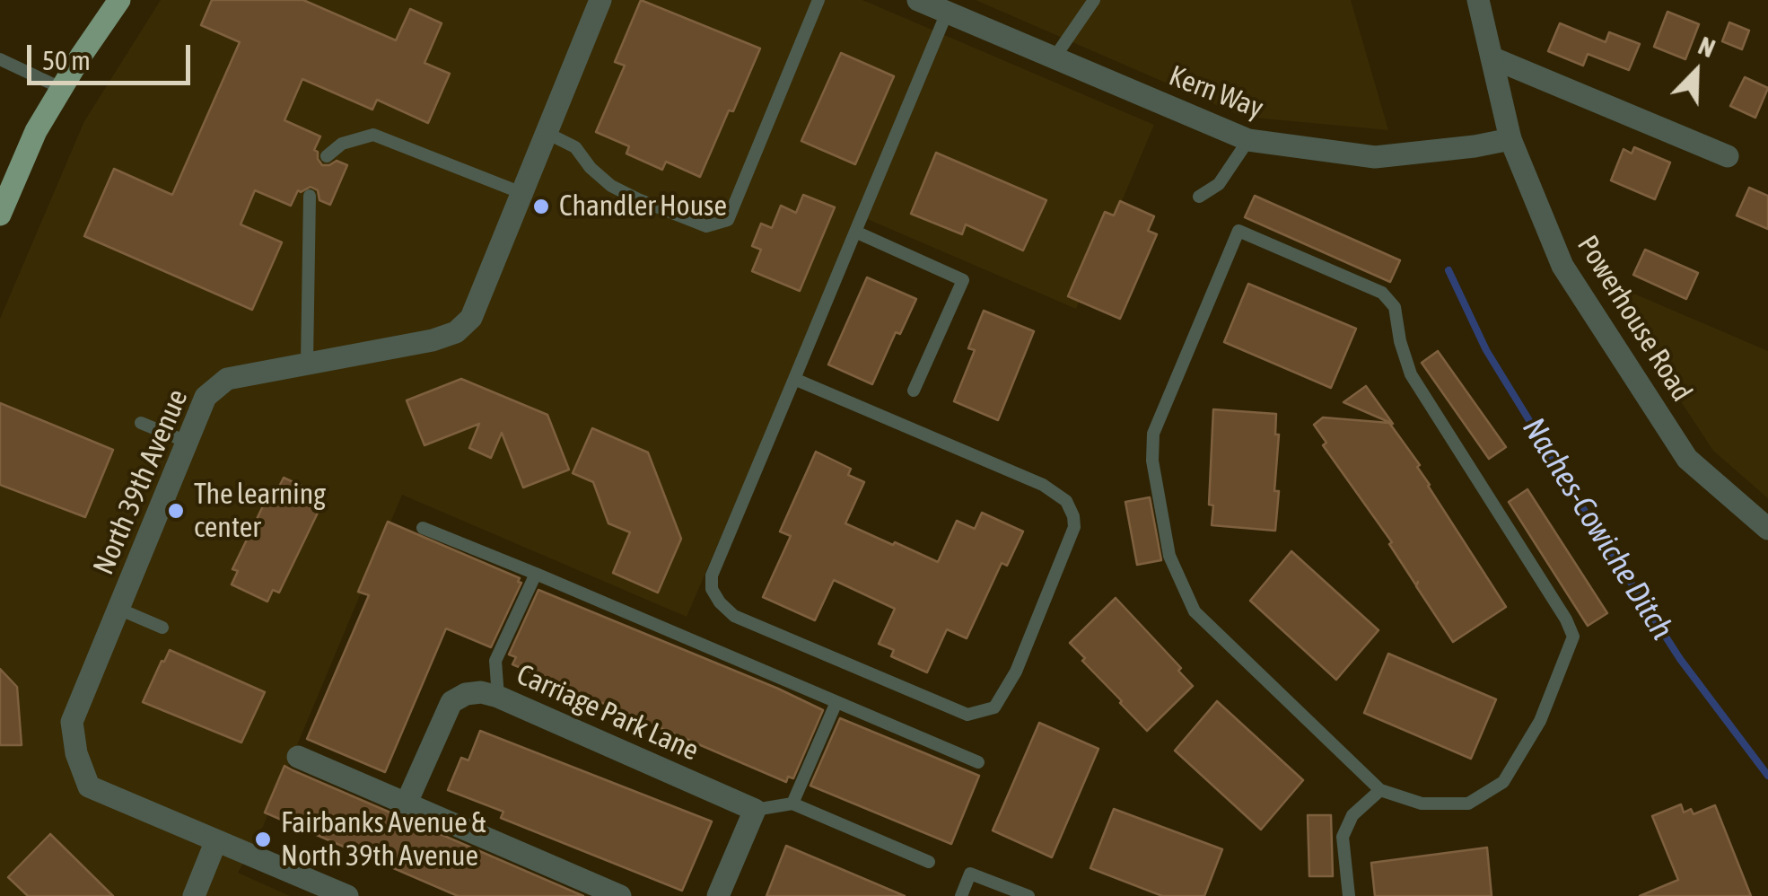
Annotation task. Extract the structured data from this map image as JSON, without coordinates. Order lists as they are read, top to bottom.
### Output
{
  "streets": {
    "street": [
      "Kern Way",
      "Powerhouse Road",
      "North 39th Avenue",
      "Carriage Park Lane"
    ]
  },
  "crossings": [
    ["Kern Way", "Powerhouse Road"]
  ],
  "water": ["Naches-Cowiche Ditch"],
  "places": ["Chandler House", "The learning center", "Fairbanks Avenue & North 39th Avenue"],
  "scale_bar": "50 m",
  "north": "top right"
}
